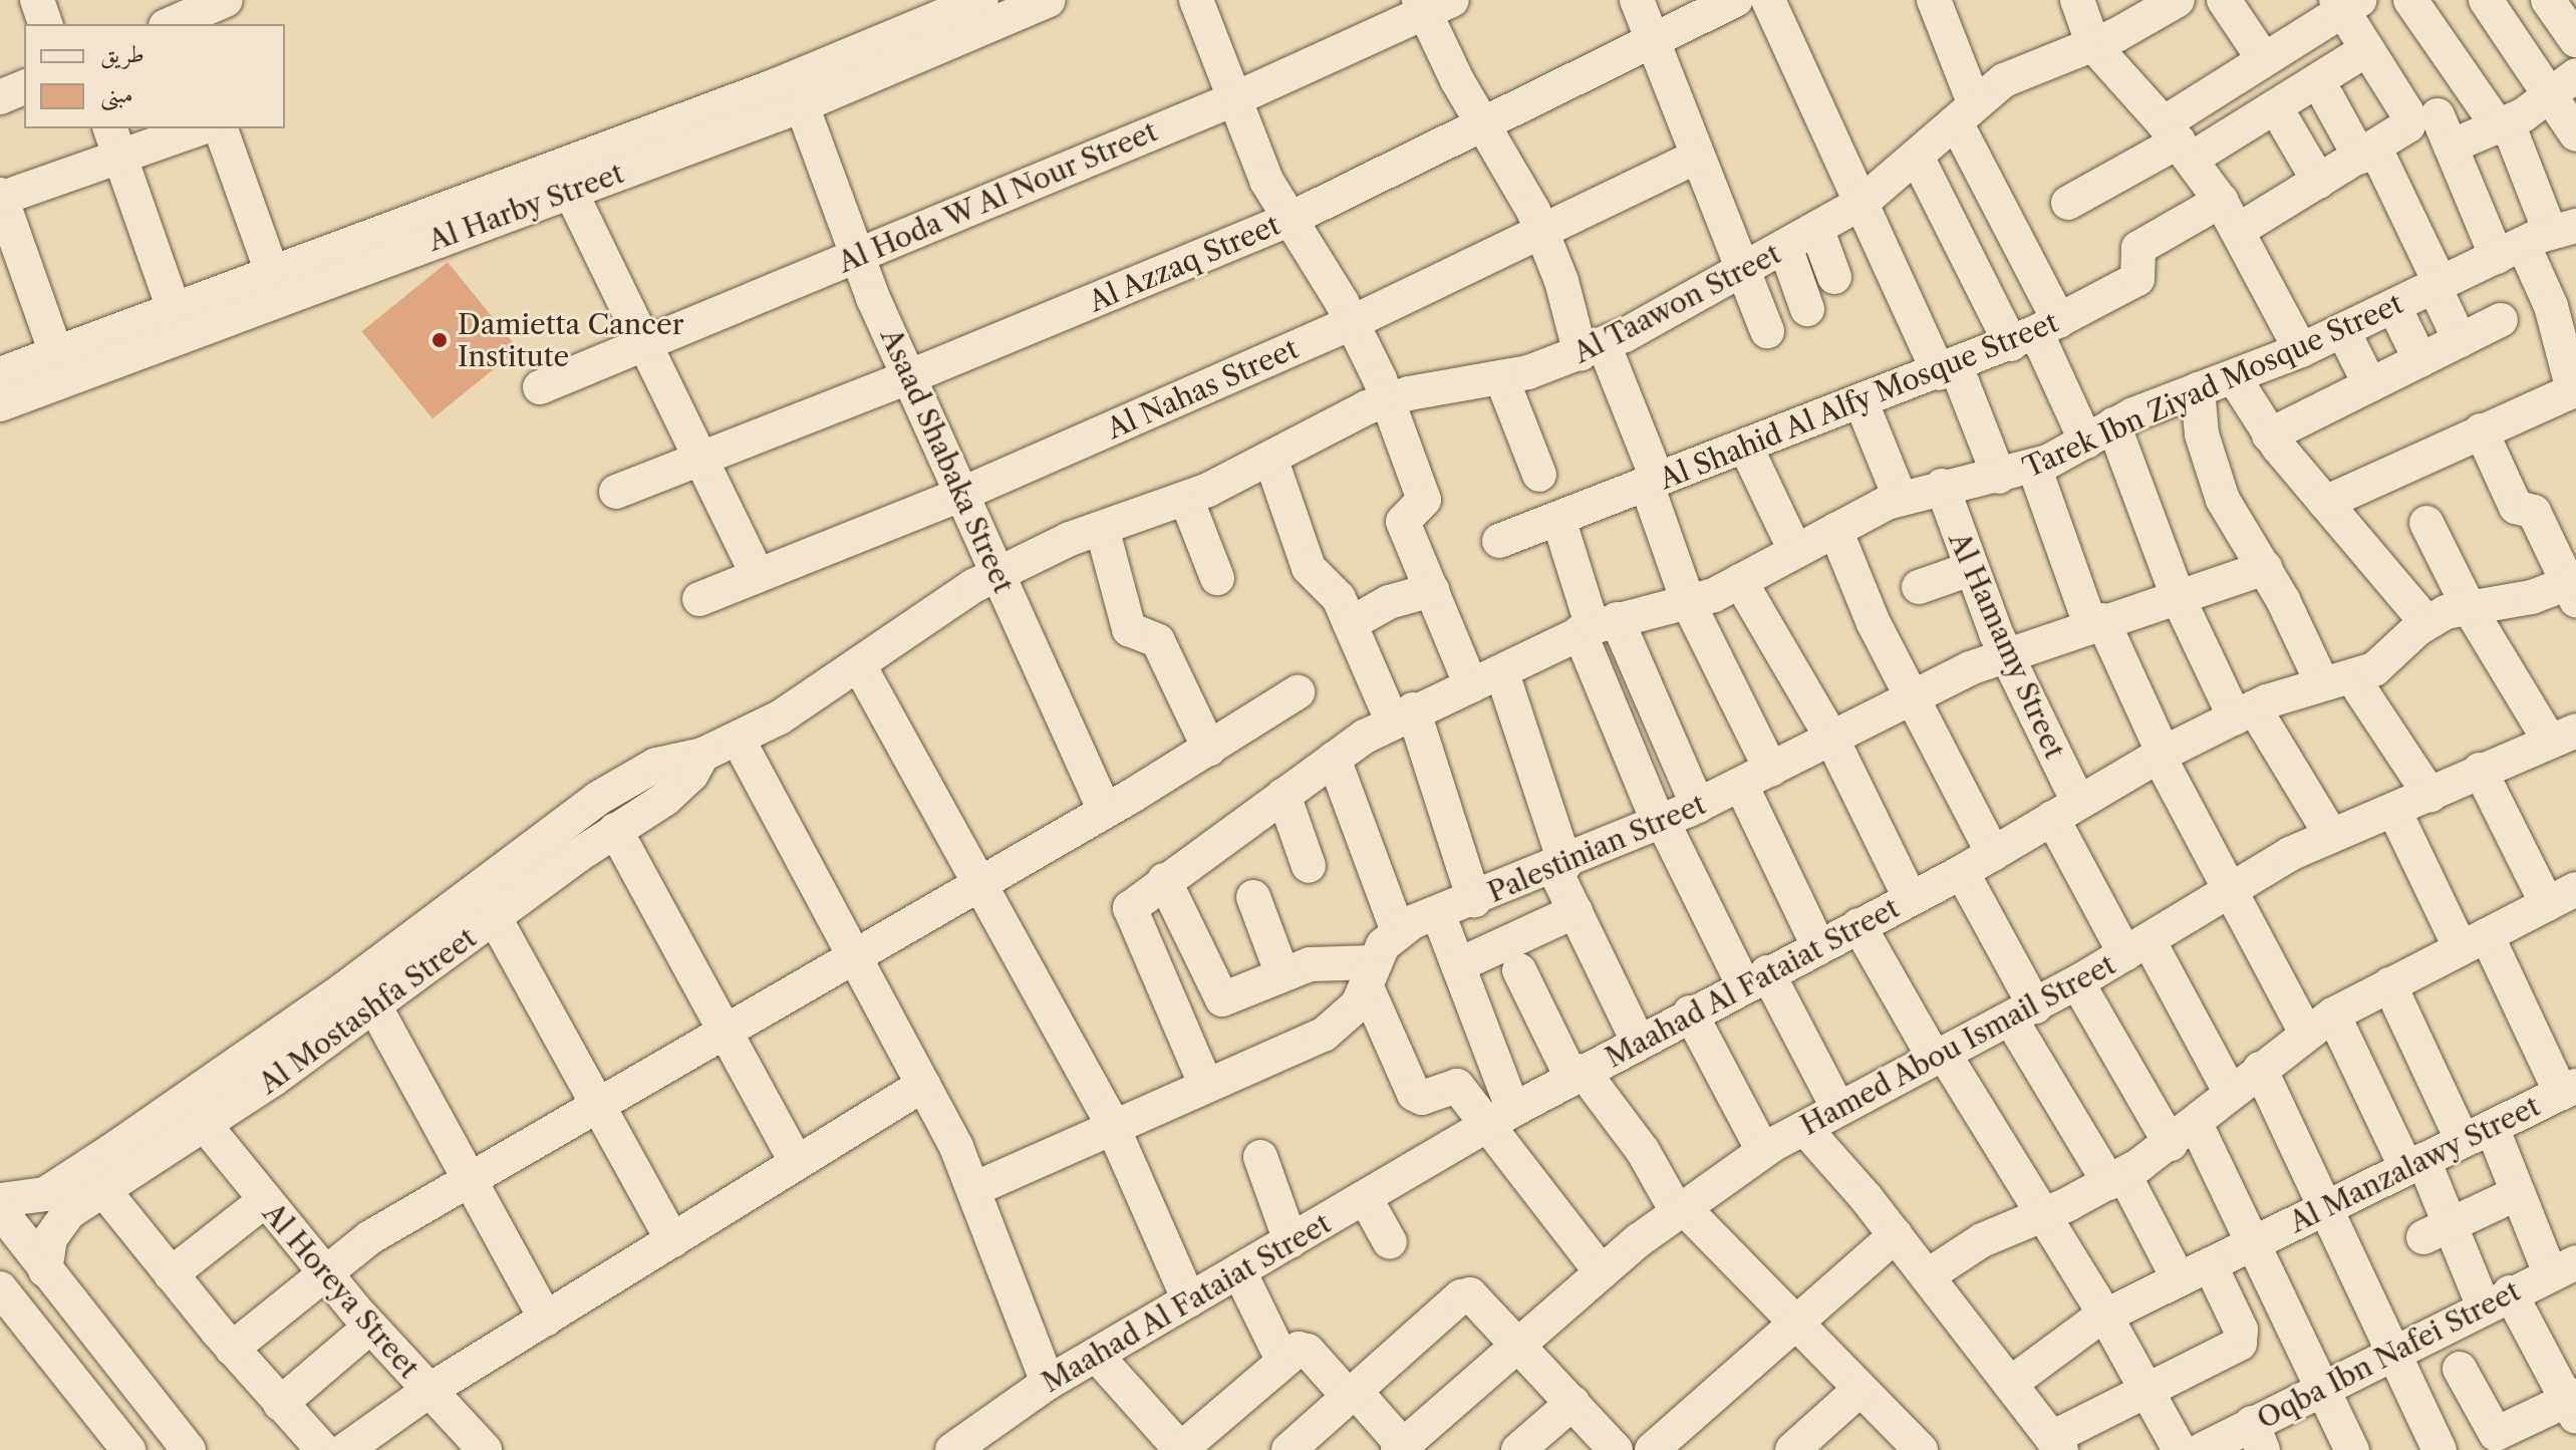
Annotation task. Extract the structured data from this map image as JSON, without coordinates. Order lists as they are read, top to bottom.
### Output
{
  "streets": {
    "street": [
      "Al Hoda W Al Nour Street",
      "Al Harby Street",
      "Al Azzaq Street",
      "Al Taawon Street",
      "Tarek Ibn Ziyad Mosque Street",
      "Al Nahas Street",
      "Al Shahid Al Alfy Mosque Street",
      "Asaad Shabaka Street",
      "Al Hamamy Street",
      "Palestinian Street",
      "Maahad Al Fataiat Street",
      "Al Mostashfa Street",
      "Hamed Abou Ismail Street",
      "Al Manzalawy Street",
      "Al Horeya Street",
      "Oqba Ibn Nafei Street"
    ]
  },
  "crossings": [
    ["Al Hoda W Al Nour Street", "Asaad Shabaka Street"],
    ["Al Harby Street", "Asaad Shabaka Street"],
    ["Al Azzaq Street", "Asaad Shabaka Street"],
    ["Al Taawon Street", "Asaad Shabaka Street"],
    ["Al Taawon Street", "Al Mostashfa Street"],
    ["Tarek Ibn Ziyad Mosque Street", "Al Hamamy Street"],
    ["Tarek Ibn Ziyad Mosque Street", "Palestinian Street"],
    ["Al Nahas Street", "Asaad Shabaka Street"],
    ["Asaad Shabaka Street", "Al Mostashfa Street"],
    ["Al Hamamy Street", "Palestinian Street"],
    ["Al Hamamy Street", "Maahad Al Fataiat Street"],
    ["Al Hamamy Street", "Hamed Abou Ismail Street"],
    ["Al Mostashfa Street", "Al Horeya Street"]
  ],
  "places": ["Damietta Cancer Institute"],
  "legend": ["طريق", "مبنى"]
}
